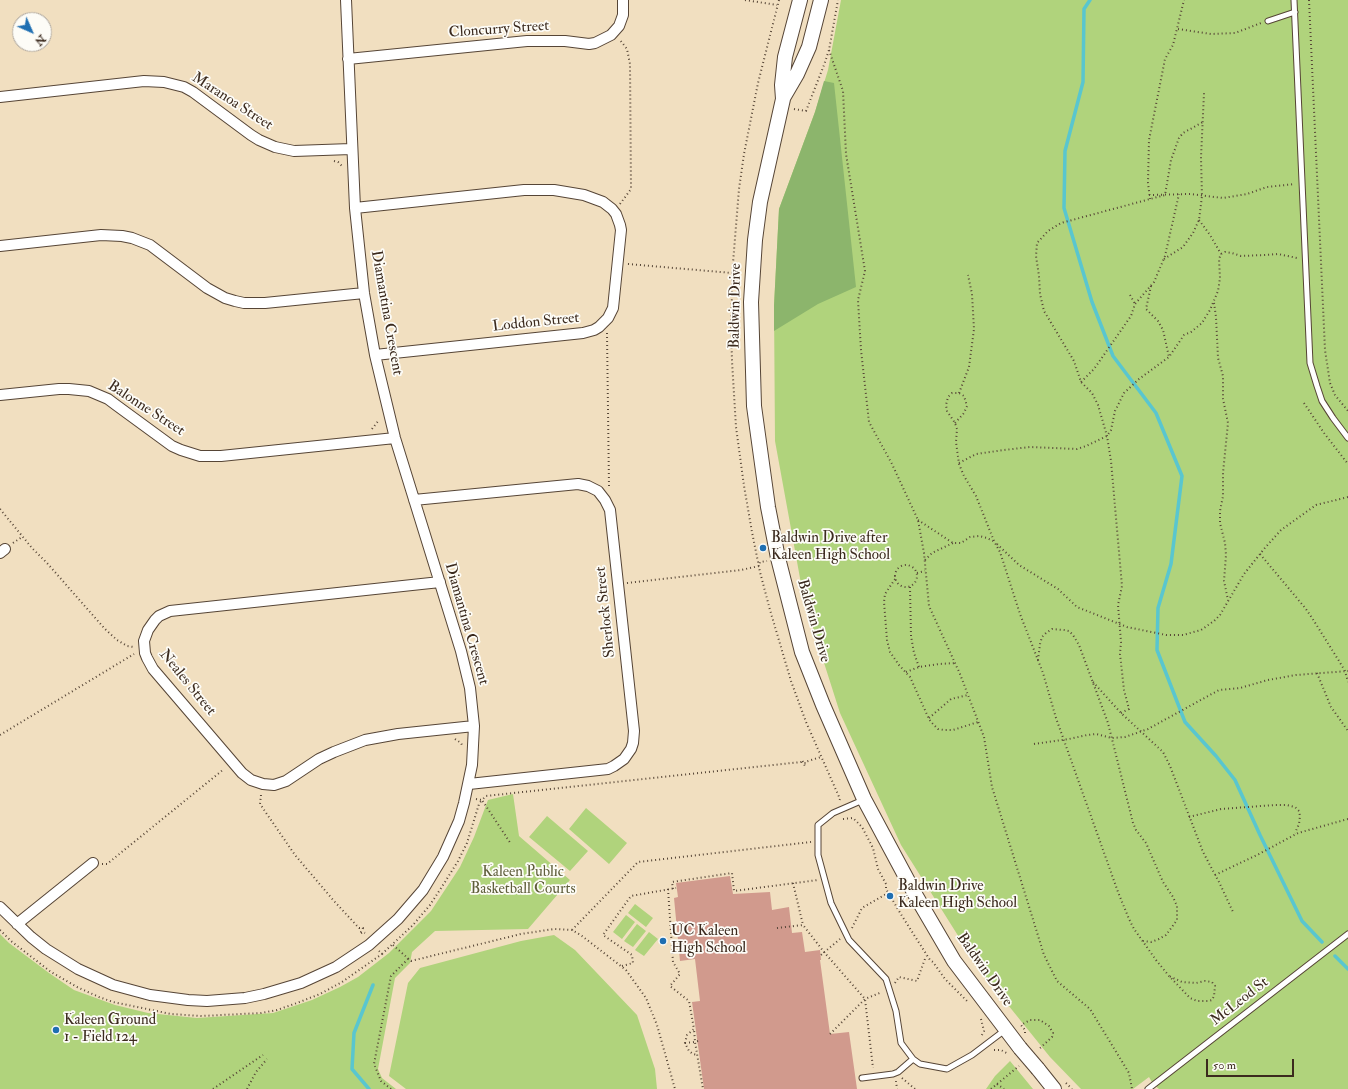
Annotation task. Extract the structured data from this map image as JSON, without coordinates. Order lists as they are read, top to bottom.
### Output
{
  "streets": {
    "main road": ["Baldwin Drive"],
    "street": [
      "Cloncurry Street",
      "Maranoa Street",
      "Diamantina Crescent",
      "Loddon Street",
      "Balonne Street",
      "Sherlock Street",
      "Neales Street"
    ],
    "lane": ["McLeod St"]
  },
  "crossings": [
    ["Cloncurry Street", "Diamantina Crescent"],
    ["Maranoa Street", "Diamantina Crescent"],
    ["Diamantina Crescent", "Loddon Street"],
    ["Diamantina Crescent", "Balonne Street"],
    ["Diamantina Crescent", "Sherlock Street"],
    ["Diamantina Crescent", "Neales Street"]
  ],
  "parks": ["Kaleen Public Basketball Courts"],
  "places": [
    "Baldwin Drive after Kaleen High School",
    "Baldwin Drive Kaleen High School",
    "UC Kaleen High School",
    "Kaleen Ground 1 - Field 124"
  ],
  "scale_bar": "50 m",
  "north": "bottom right"
}
